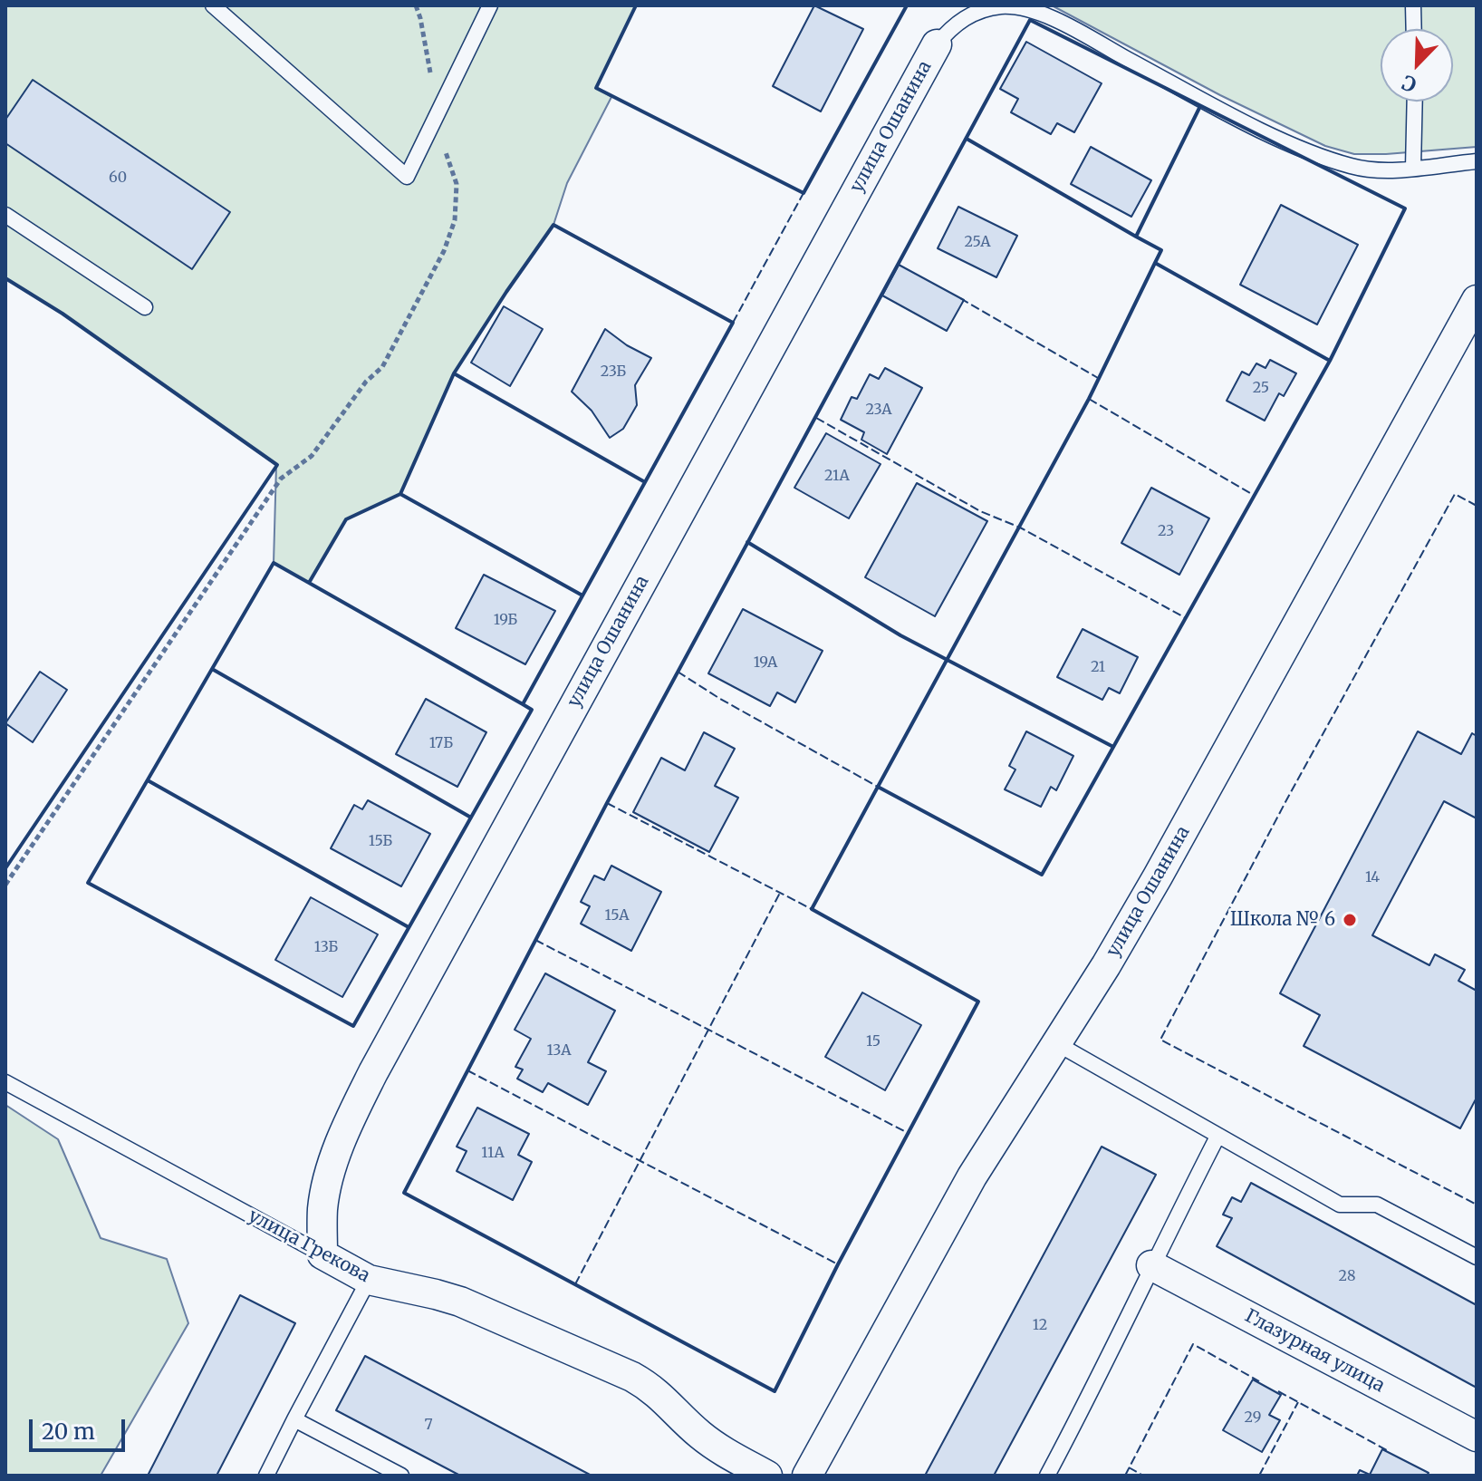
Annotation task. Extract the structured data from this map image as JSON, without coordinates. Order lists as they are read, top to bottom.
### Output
{
  "streets": {
    "street": ["улица Ошанина", "улица Грекова", "Глазурная улица"]
  },
  "crossings": [
    ["улица Ошанина", "улица Грекова"]
  ],
  "places": ["Школа № 6"],
  "house_numbers": [
    "60",
    "25А",
    "23Б",
    "25",
    "23А",
    "21А",
    "23",
    "19Б",
    "19А",
    "21",
    "17Б",
    "15Б",
    "14",
    "15А",
    "13Б",
    "15",
    "13А",
    "11А",
    "28",
    "12",
    "29",
    "7"
  ],
  "scale_bar": "20 m",
  "north": "bottom left"
}
